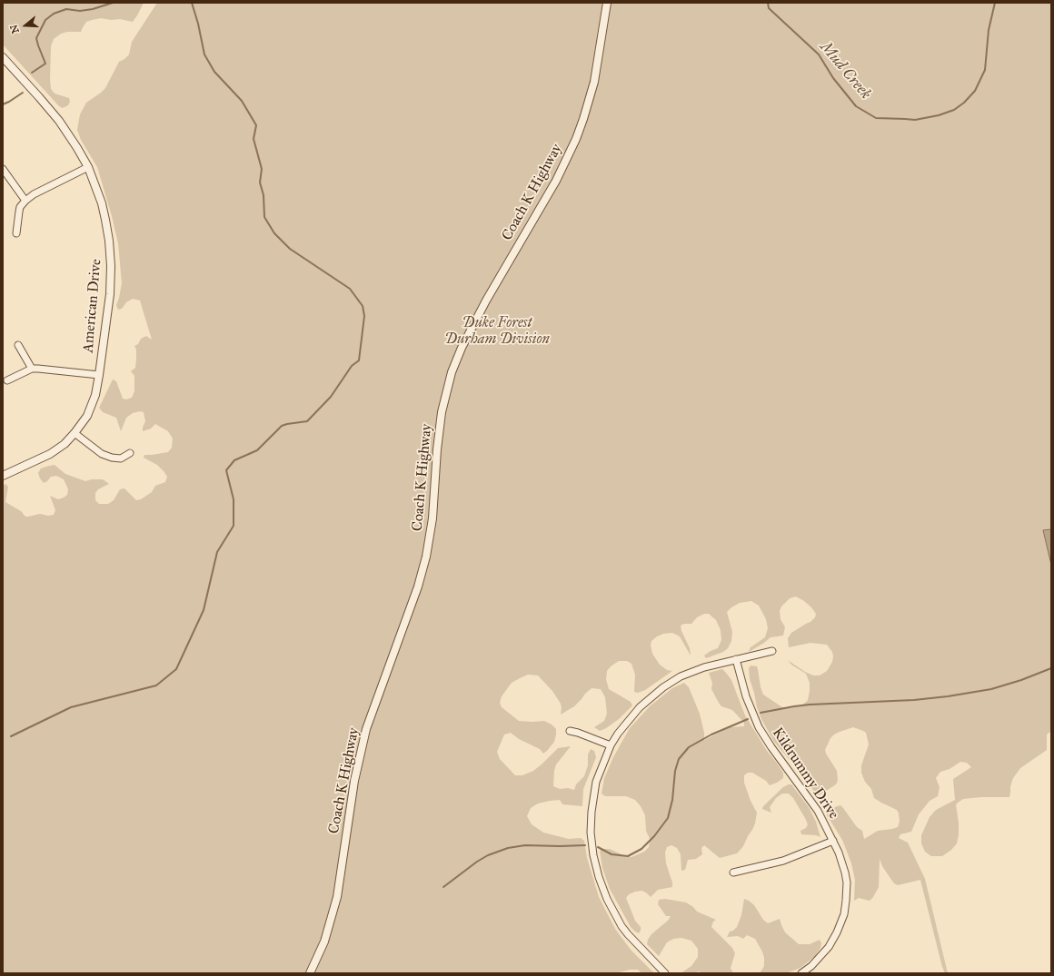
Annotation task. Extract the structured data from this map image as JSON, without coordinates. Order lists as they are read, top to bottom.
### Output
{
  "streets": {
    "street": ["Coach K Highway", "American Drive", "Kildrummy Drive"]
  },
  "water": ["Mud Creek"],
  "parks": ["Duke Forest Durham Division"],
  "north": "left"
}
